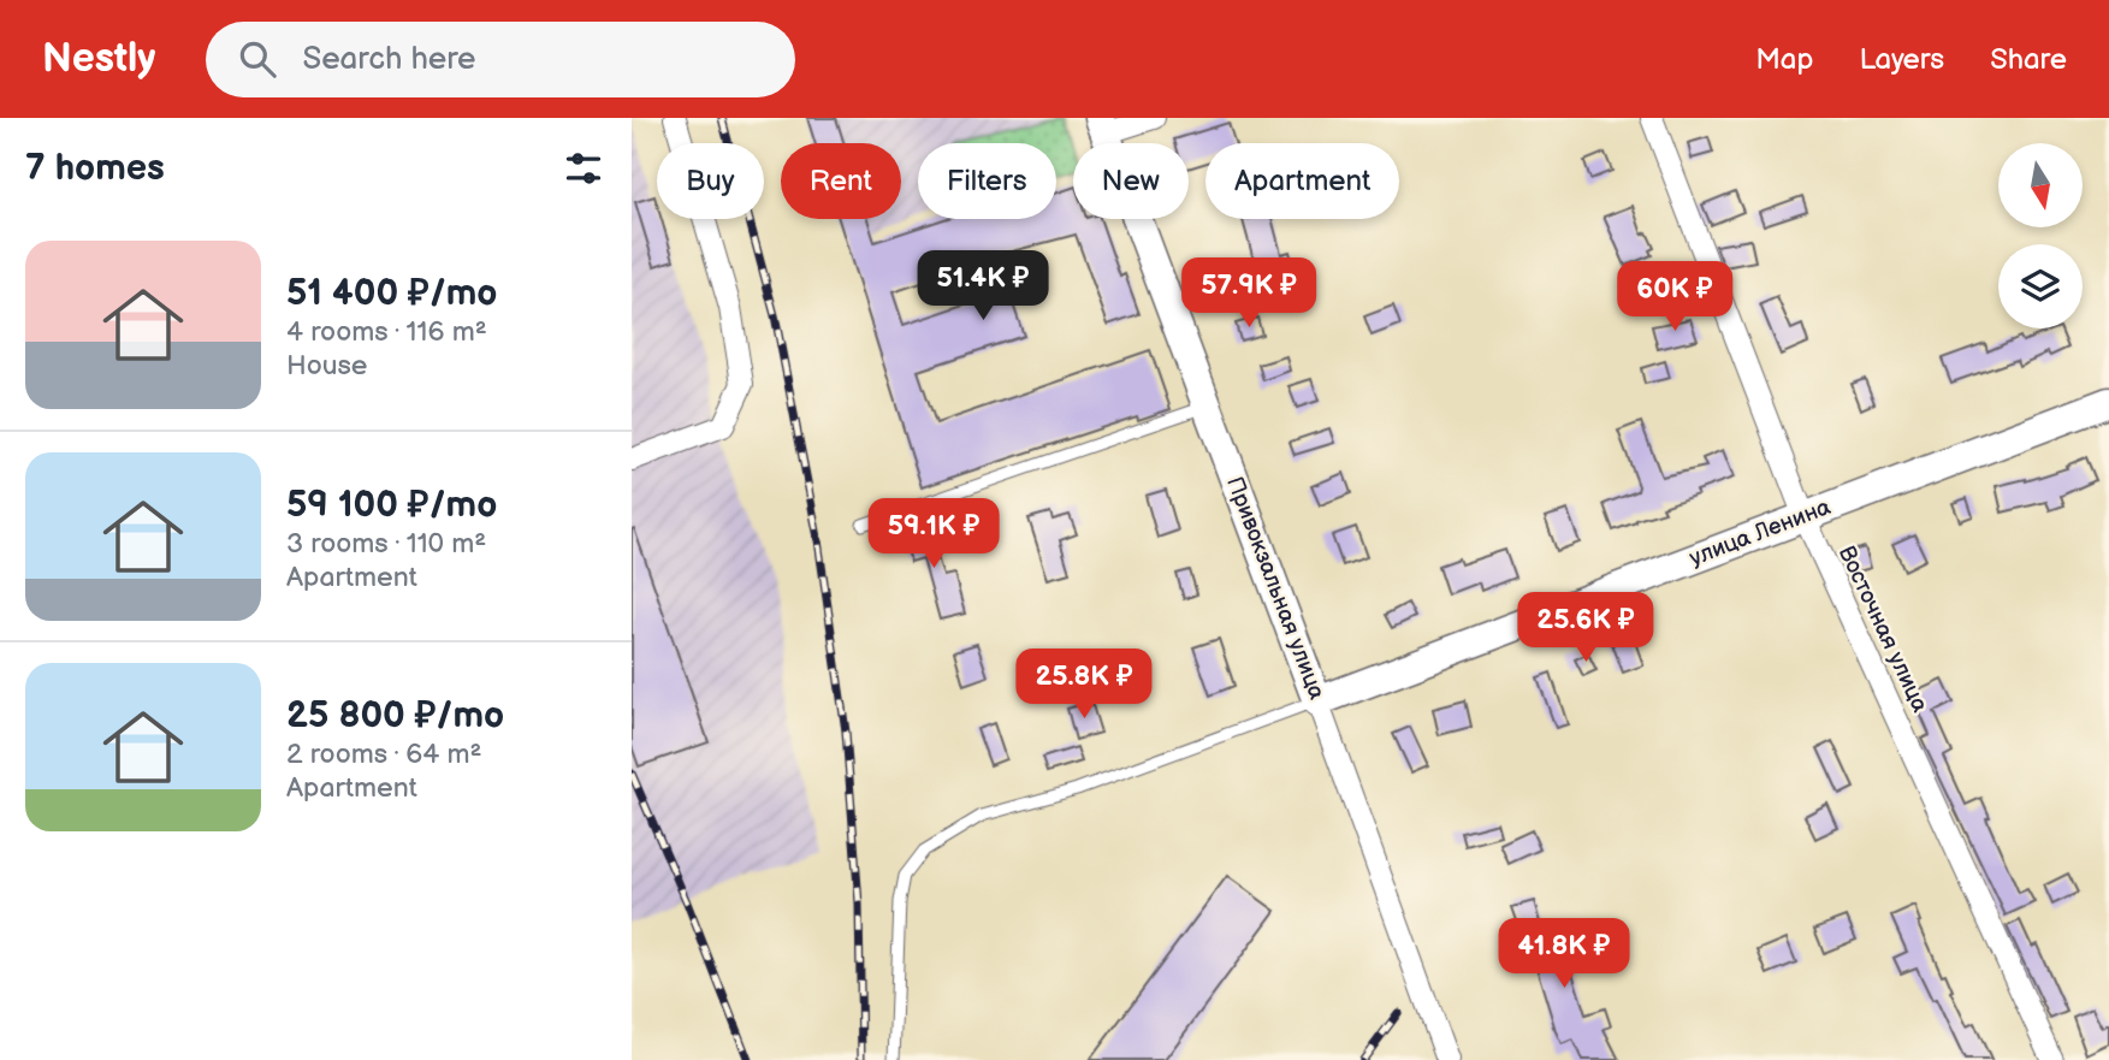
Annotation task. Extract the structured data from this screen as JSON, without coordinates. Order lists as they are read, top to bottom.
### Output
{
  "streets": {
    "street": ["улица Ленина", "Привокзальная улица", "Восточная улица"]
  },
  "crossings": [
    ["улица Ленина", "Привокзальная улица"],
    ["улица Ленина", "Восточная улица"]
  ],
  "north": "bottom",
  "page": {
    "header": "Nestly",
    "search": "Search here",
    "nav": ["Map", "Layers", "Share"],
    "heading": "7 homes",
    "chip": [
      "Buy",
      "Rent",
      "Filters",
      "New",
      "Apartment"
    ],
    "list": [
      {
        "name": "51 400 ₽/mo",
        "note": "4 rooms · 116 m² · House"
      },
      {
        "name": "59 100 ₽/mo",
        "note": "3 rooms · 110 m² · Apartment"
      },
      {
        "name": "25 800 ₽/mo",
        "note": "2 rooms · 64 m² · Apartment"
      }
    ],
    "price": [
      "51.4K ₽",
      "57.9K ₽",
      "60K ₽",
      "59.1K ₽",
      "25.6K ₽",
      "25.8K ₽",
      "41.8K ₽"
    ]
  }
}
